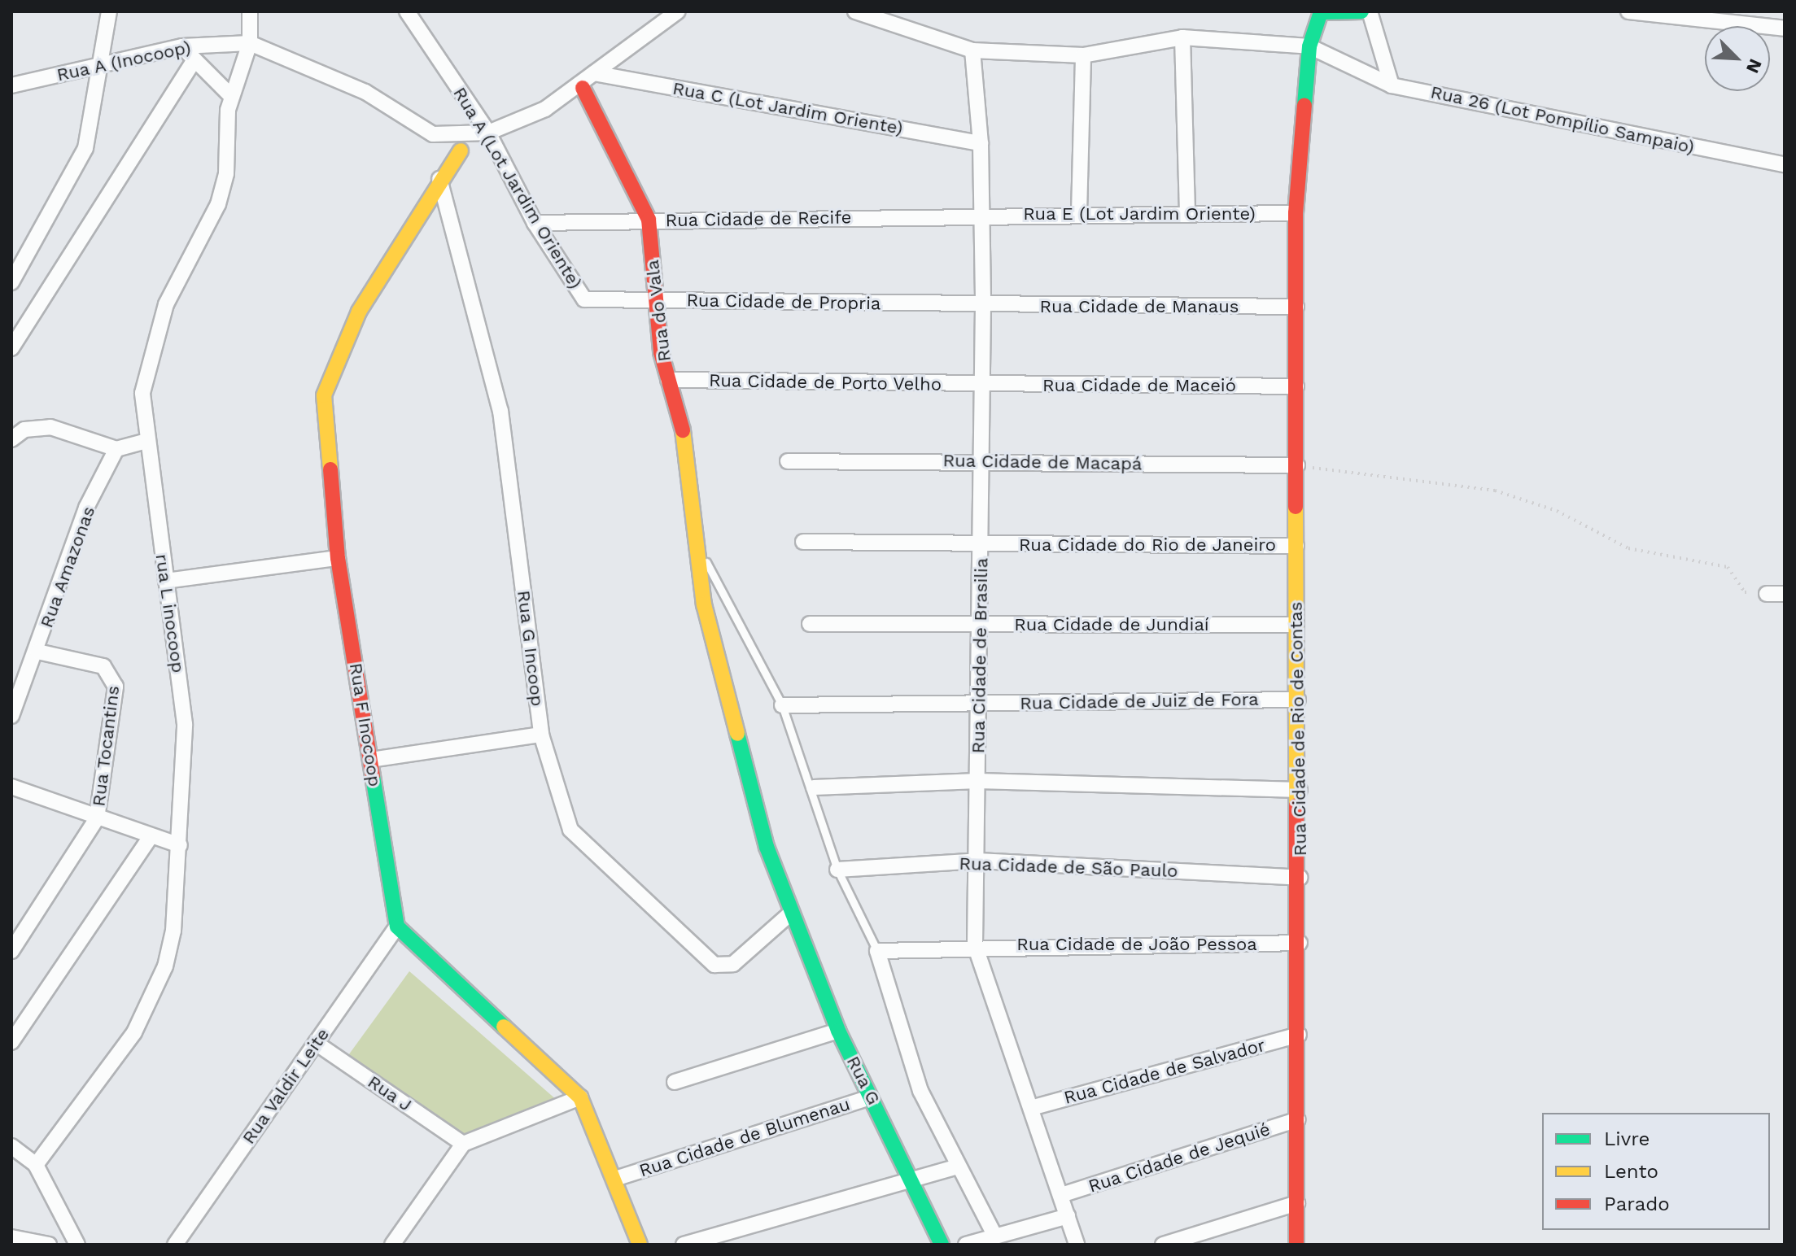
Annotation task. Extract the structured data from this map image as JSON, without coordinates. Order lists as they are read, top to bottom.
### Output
{
  "streets": {
    "street": [
      "Rua A (Inocoop)",
      "Rua C (Lot Jardim Oriente)",
      "Rua 26 (Lot Pompílio Sampaio)",
      "Rua A (Lot Jardim Oriente)",
      "Rua E (Lot Jardim Oriente)",
      "Rua Cidade de Recife",
      "Rua Cidade de Propria",
      "Rua Cidade de Manaus",
      "Rua do Vala",
      "Rua Cidade de Porto Velho",
      "Rua Cidade de Maceió",
      "Rua Cidade de Macapá",
      "Rua Cidade do Rio de Janeiro",
      "Rua Amazonas",
      "rua L inocoop",
      "Rua Cidade de Jundiaí",
      "Rua G Incoop",
      "Rua Cidade de Brasilia",
      "Rua Cidade de Juiz de Fora",
      "Rua F Inocoop",
      "Rua Cidade de Rio de Contas",
      "Rua Tocantins",
      "Rua Cidade de São Paulo",
      "Rua Cidade de João Pessoa",
      "Rua Cidade de Salvador",
      "Rua G",
      "Rua Valdir Leite",
      "Rua J",
      "Rua Cidade de Blumenau",
      "Rua Cidade de Jequié"
    ]
  },
  "crossings": [
    ["Rua A (Inocoop)", "Rua A (Lot Jardim Oriente)"],
    ["Rua A (Inocoop)", "rua L inocoop"],
    ["Rua C (Lot Jardim Oriente)", "Rua Cidade de Brasilia"],
    ["Rua 26 (Lot Pompílio Sampaio)", "Rua Cidade de Rio de Contas"],
    ["Rua A (Lot Jardim Oriente)", "Rua Cidade de Recife"],
    ["Rua A (Lot Jardim Oriente)", "Rua Cidade de Propria"],
    ["Rua E (Lot Jardim Oriente)", "Rua Cidade de Recife"],
    ["Rua E (Lot Jardim Oriente)", "Rua Cidade de Brasilia"],
    ["Rua E (Lot Jardim Oriente)", "Rua Cidade de Rio de Contas"],
    ["Rua Cidade de Recife", "Rua do Vala"],
    ["Rua Cidade de Recife", "Rua Cidade de Brasilia"],
    ["Rua Cidade de Propria", "Rua Cidade de Manaus"],
    ["Rua Cidade de Propria", "Rua do Vala"],
    ["Rua Cidade de Propria", "Rua Cidade de Brasilia"],
    ["Rua Cidade de Manaus", "Rua Cidade de Brasilia"],
    ["Rua Cidade de Manaus", "Rua Cidade de Rio de Contas"],
    ["Rua do Vala", "Rua Cidade de Porto Velho"],
    ["Rua do Vala", "Rua G"],
    ["Rua Cidade de Porto Velho", "Rua Cidade de Maceió"],
    ["Rua Cidade de Porto Velho", "Rua Cidade de Brasilia"],
    ["Rua Cidade de Maceió", "Rua Cidade de Brasilia"],
    ["Rua Cidade de Maceió", "Rua Cidade de Rio de Contas"],
    ["Rua Cidade de Macapá", "Rua Cidade de Brasilia"],
    ["Rua Cidade de Macapá", "Rua Cidade de Rio de Contas"],
    ["Rua Cidade do Rio de Janeiro", "Rua Cidade de Brasilia"],
    ["Rua Cidade do Rio de Janeiro", "Rua Cidade de Rio de Contas"],
    ["Rua Amazonas", "Rua Tocantins"],
    ["Rua Cidade de Jundiaí", "Rua Cidade de Brasilia"],
    ["Rua Cidade de Jundiaí", "Rua Cidade de Rio de Contas"],
    ["Rua G Incoop", "Rua F Inocoop"],
    ["Rua G Incoop", "Rua G"],
    ["Rua Cidade de Brasilia", "Rua Cidade de Juiz de Fora"],
    ["Rua Cidade de Brasilia", "Rua Cidade de São Paulo"],
    ["Rua Cidade de Brasilia", "Rua Cidade de João Pessoa"],
    ["Rua Cidade de Brasilia", "Rua Cidade de Salvador"],
    ["Rua Cidade de Brasilia", "Rua Cidade de Jequié"],
    ["Rua Cidade de Juiz de Fora", "Rua Cidade de Rio de Contas"],
    ["Rua F Inocoop", "Rua Valdir Leite"],
    ["Rua Cidade de Rio de Contas", "Rua Cidade de São Paulo"],
    ["Rua Cidade de Rio de Contas", "Rua Cidade de João Pessoa"],
    ["Rua Cidade de Rio de Contas", "Rua Cidade de Salvador"],
    ["Rua Cidade de Rio de Contas", "Rua Cidade de Jequié"],
    ["Rua G", "Rua Cidade de Blumenau"],
    ["Rua Valdir Leite", "Rua J"]
  ],
  "legend": ["Livre", "Lento", "Parado"],
  "north": "bottom right"
}
